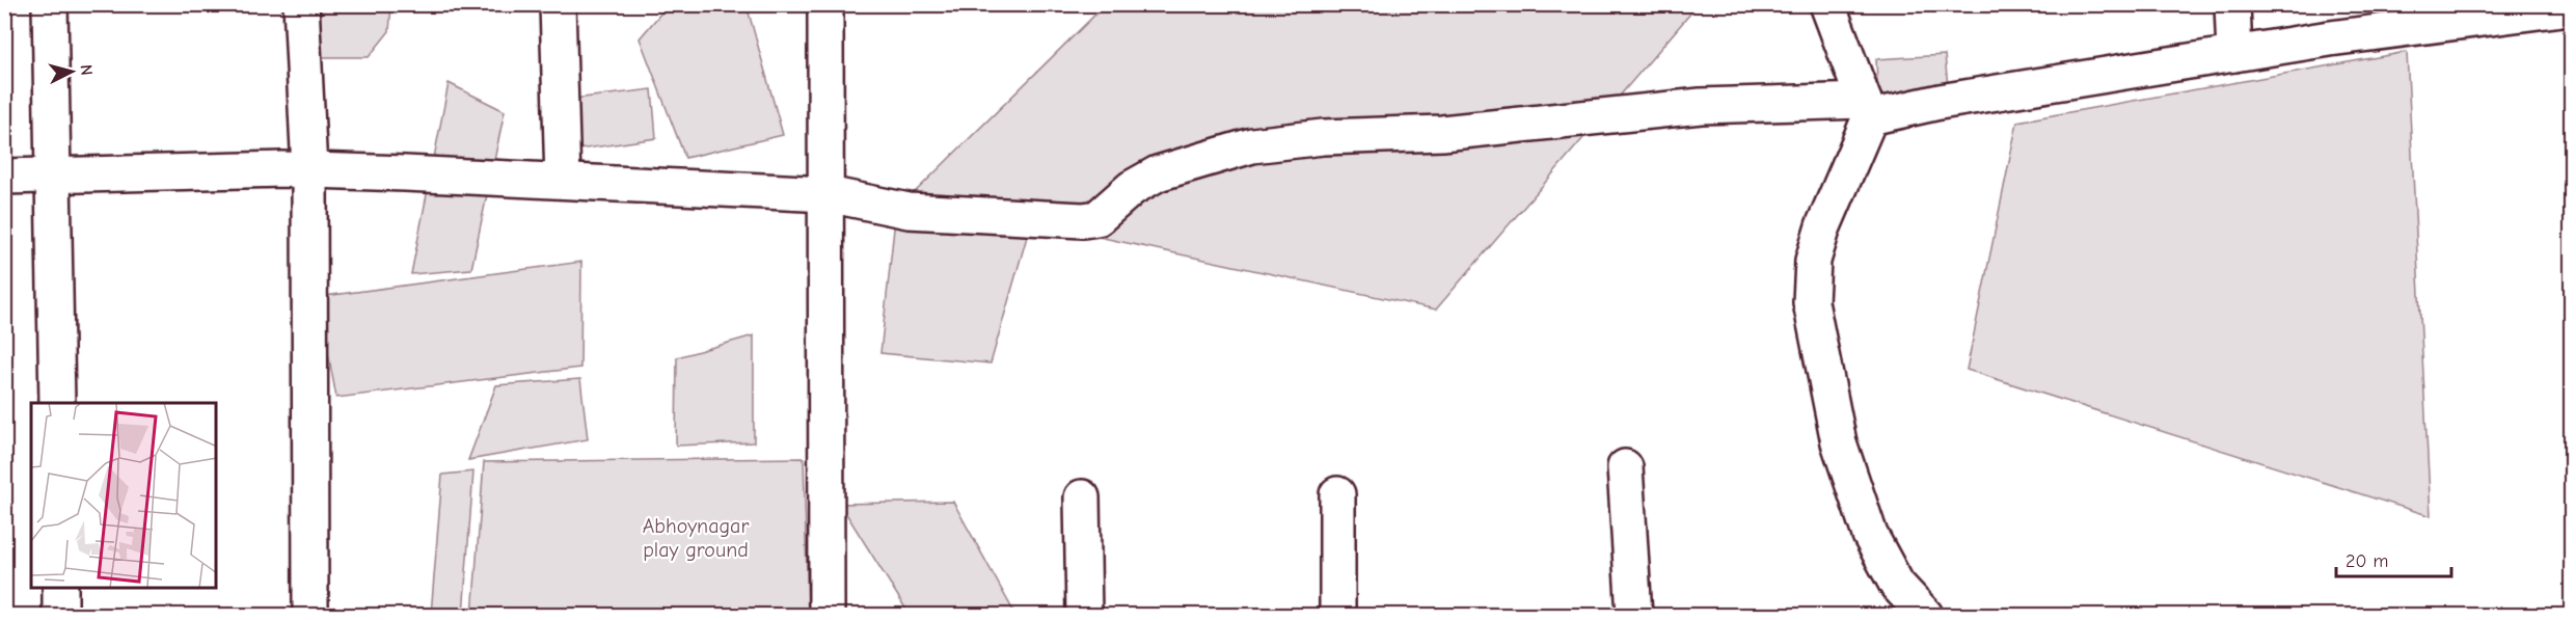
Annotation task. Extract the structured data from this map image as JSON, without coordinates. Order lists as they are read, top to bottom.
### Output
{
  "parks": ["Abhoynagar play ground"],
  "scale_bar": "20 m",
  "north": "right"
}
